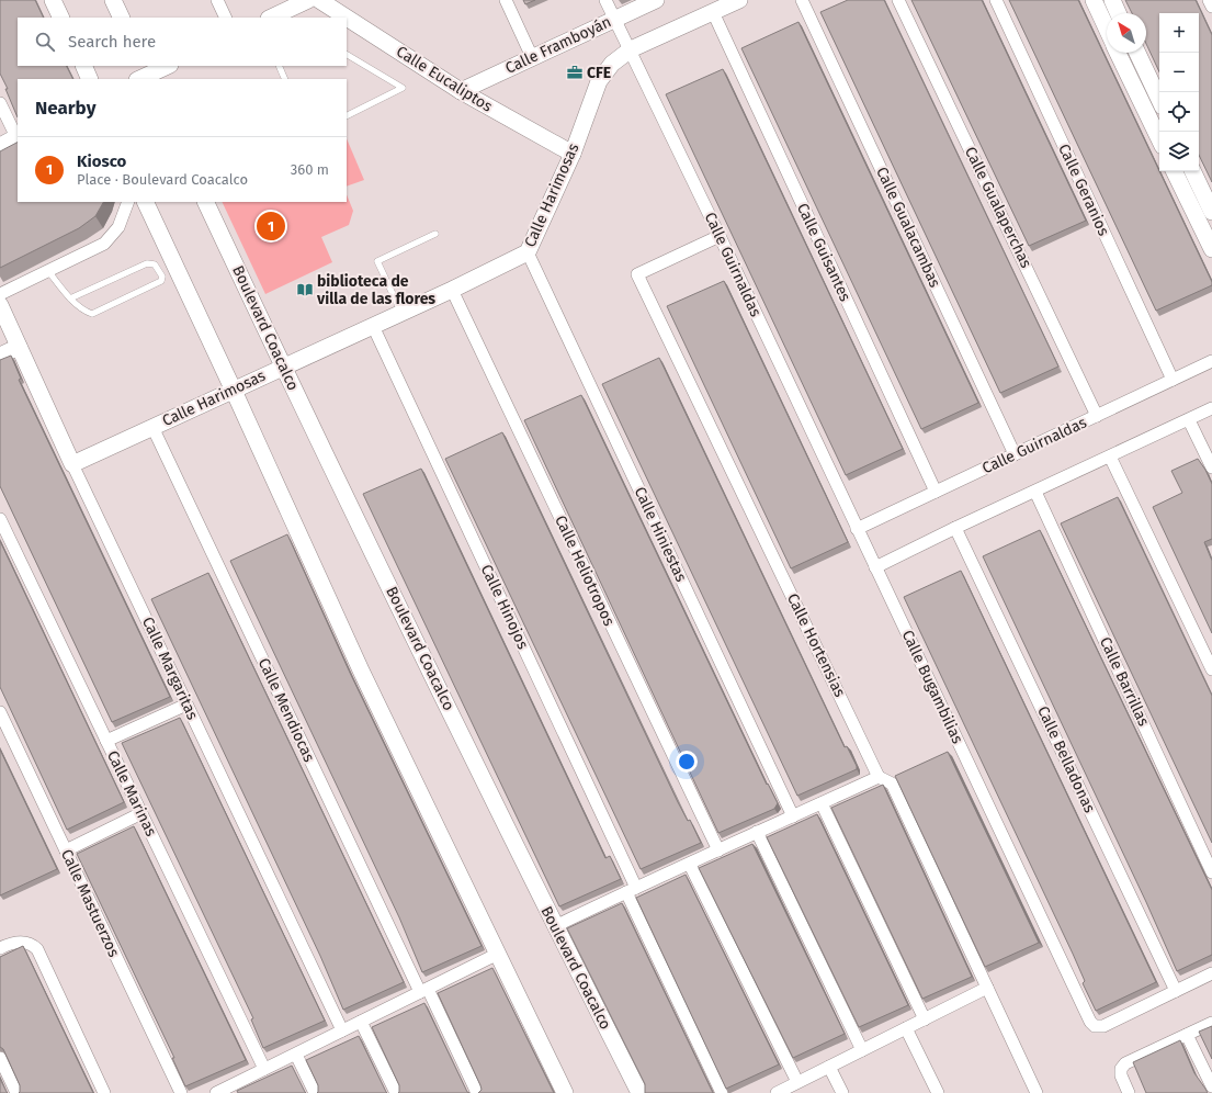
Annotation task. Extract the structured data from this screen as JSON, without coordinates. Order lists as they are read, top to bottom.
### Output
{
  "streets": {
    "street": [
      "Calle Framboyán",
      "Calle Eucaliptos",
      "Calle Geranios",
      "Calle Harimosas",
      "Calle Gualaperchas",
      "Calle Gualacambas",
      "Calle Guisantes",
      "Calle Guirnaldas",
      "Boulevard Coacalco",
      "Calle Hiniestas",
      "Calle Heliotropos",
      "Calle Hinojos",
      "Calle Hortensias",
      "Calle Margaritas",
      "Calle Barrillas",
      "Calle Bugambilias",
      "Calle Mendiocas",
      "Calle Belladonas",
      "Calle Marinas",
      "Calle Mastuerzos"
    ]
  },
  "crossings": [
    ["Calle Framboyán", "Calle Eucaliptos"],
    ["Calle Framboyán", "Calle Guirnaldas"],
    ["Calle Eucaliptos", "Calle Harimosas"],
    ["Calle Geranios", "Calle Guirnaldas"],
    ["Calle Harimosas", "Calle Guisantes"],
    ["Calle Harimosas", "Calle Guirnaldas"],
    ["Calle Harimosas", "Boulevard Coacalco"],
    ["Calle Harimosas", "Calle Hiniestas"],
    ["Calle Harimosas", "Calle Heliotropos"],
    ["Calle Harimosas", "Calle Hinojos"],
    ["Calle Harimosas", "Calle Margaritas"],
    ["Calle Harimosas", "Calle Mendiocas"],
    ["Calle Gualaperchas", "Calle Guirnaldas"],
    ["Calle Gualacambas", "Calle Guirnaldas"],
    ["Calle Guisantes", "Calle Guirnaldas"],
    ["Calle Guirnaldas", "Calle Hortensias"],
    ["Calle Guirnaldas", "Calle Bugambilias"],
    ["Calle Bugambilias", "Calle Belladonas"]
  ],
  "places": {
    "office": ["CFE"],
    "library": ["biblioteca de villa de las flores"]
  },
  "north": "top left",
  "page": {
    "map_buttons": ["+", "−"],
    "search": "Search here",
    "heading": "Nearby",
    "list": [
      {
        "mark": "1",
        "name": "Kiosco",
        "note": "Place · Boulevard Coacalco",
        "value": "360 m"
      }
    ],
    "pins": "1"
  }
}
